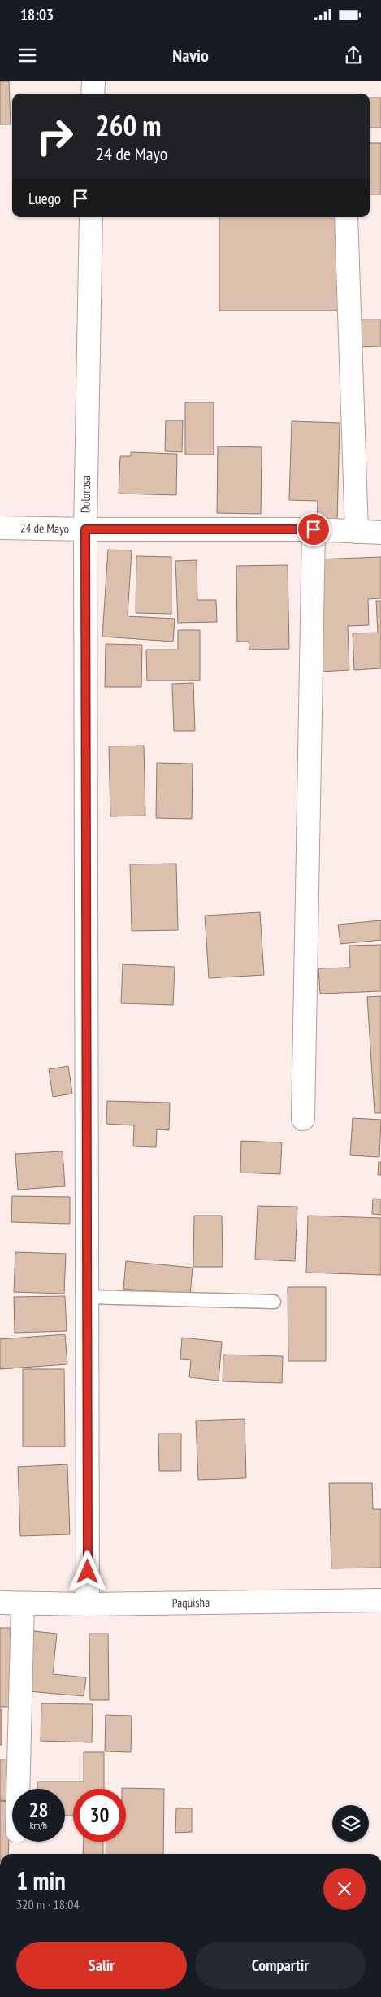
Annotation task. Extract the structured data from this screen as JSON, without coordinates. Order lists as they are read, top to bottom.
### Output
{
  "streets": {
    "street": ["Dolorosa", "24 de Mayo", "Paquisha"]
  },
  "crossings": [
    ["Dolorosa", "24 de Mayo"],
    ["Dolorosa", "Paquisha"]
  ],
  "page": {
    "status": "18:03",
    "header": "Navio",
    "turn": ["260 m", "24 de Mayo"],
    "then": "Luego",
    "speed": "28 km/h",
    "limit": "30",
    "heading": ["1 min", "320 m · 18:04"],
    "buttons": ["Salir", "Compartir"]
  }
}
